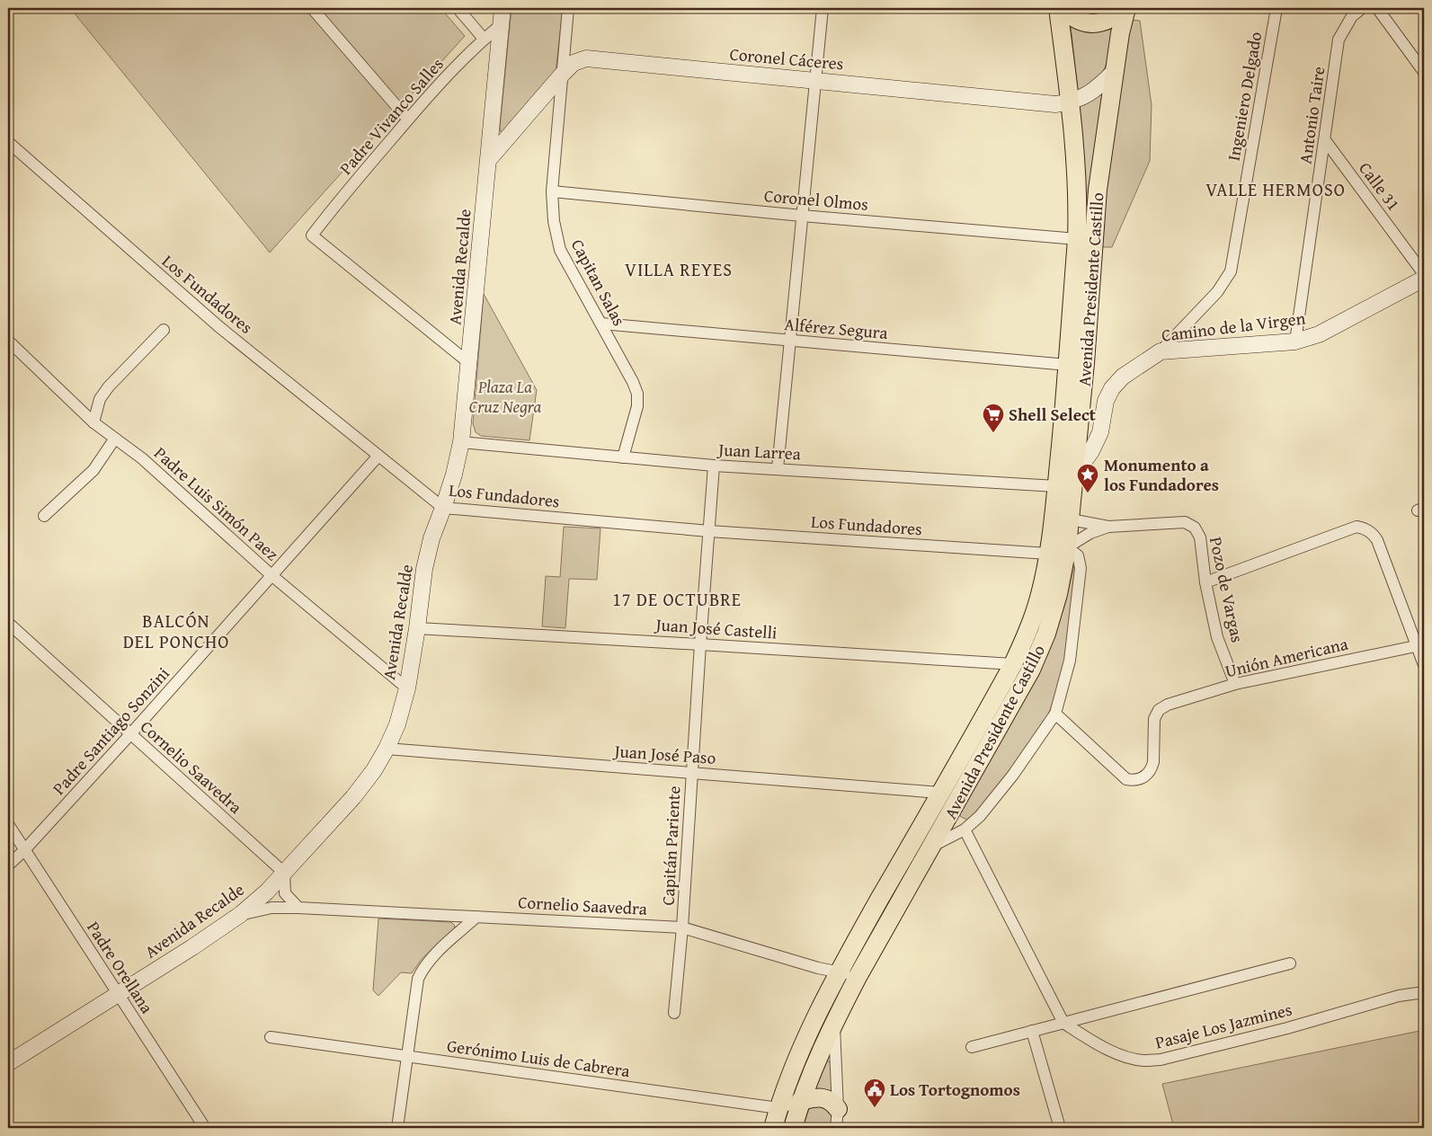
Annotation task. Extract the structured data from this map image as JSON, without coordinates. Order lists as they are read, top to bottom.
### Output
{
  "streets": {
    "main road": ["Avenida Presidente Castillo"],
    "street": [
      "Coronel Cáceres",
      "Ingeniero Delgado",
      "Antonio Taire",
      "Padre Vivanco Salles",
      "Calle 31",
      "Coronel Olmos",
      "Avenida Recalde",
      "Capitan Salas",
      "Los Fundadores",
      "Camino de la Virgen",
      "Alférez Segura",
      "Juan Larrea",
      "Padre Luis Simón Paez",
      "Pozo de Vargas",
      "Juan José Castelli",
      "Unión Americana",
      "Padre Santiago Sonzini",
      "Juan José Paso",
      "Cornelio Saavedra",
      "Capitán Pariente",
      "Padre Orellana",
      "Pasaje Los Jazmines",
      "Gerónimo Luis de Cabrera"
    ]
  },
  "crossings": [
    ["Coronel Cáceres", "Avenida Recalde"],
    ["Coronel Cáceres", "Capitan Salas"],
    ["Coronel Cáceres", "Avenida Presidente Castillo"],
    ["Ingeniero Delgado", "Camino de la Virgen"],
    ["Antonio Taire", "Calle 31"],
    ["Antonio Taire", "Camino de la Virgen"],
    ["Padre Vivanco Salles", "Avenida Recalde"],
    ["Coronel Olmos", "Capitan Salas"],
    ["Coronel Olmos", "Avenida Presidente Castillo"],
    ["Avenida Recalde", "Los Fundadores"],
    ["Avenida Recalde", "Juan Larrea"],
    ["Avenida Recalde", "Padre Luis Simón Paez"],
    ["Avenida Recalde", "Juan José Castelli"],
    ["Avenida Recalde", "Juan José Paso"],
    ["Avenida Recalde", "Cornelio Saavedra"],
    ["Avenida Recalde", "Padre Orellana"],
    ["Capitan Salas", "Alférez Segura"],
    ["Capitan Salas", "Juan Larrea"],
    ["Avenida Presidente Castillo", "Los Fundadores"],
    ["Avenida Presidente Castillo", "Camino de la Virgen"],
    ["Avenida Presidente Castillo", "Alférez Segura"],
    ["Avenida Presidente Castillo", "Juan Larrea"],
    ["Avenida Presidente Castillo", "Juan José Castelli"],
    ["Avenida Presidente Castillo", "Juan José Paso"],
    ["Avenida Presidente Castillo", "Cornelio Saavedra"],
    ["Avenida Presidente Castillo", "Gerónimo Luis de Cabrera"],
    ["Los Fundadores", "Padre Santiago Sonzini"],
    ["Los Fundadores", "Capitán Pariente"],
    ["Juan Larrea", "Capitán Pariente"],
    ["Padre Luis Simón Paez", "Padre Santiago Sonzini"],
    ["Pozo de Vargas", "Unión Americana"],
    ["Juan José Castelli", "Capitán Pariente"],
    ["Padre Santiago Sonzini", "Cornelio Saavedra"],
    ["Padre Santiago Sonzini", "Padre Orellana"],
    ["Juan José Paso", "Capitán Pariente"],
    ["Cornelio Saavedra", "Capitán Pariente"]
  ],
  "districts": [
    "VALLE HERMOSO",
    "VILLA REYES",
    "17 DE OCTUBRE",
    "BALCÓN DEL PONCHO"
  ],
  "parks": ["Plaza La Cruz Negra"],
  "places": {
    "supermarket": ["Shell Select"],
    "place": ["Monumento a los Fundadores"],
    "public building": ["Los Tortognomos"]
  }
}
